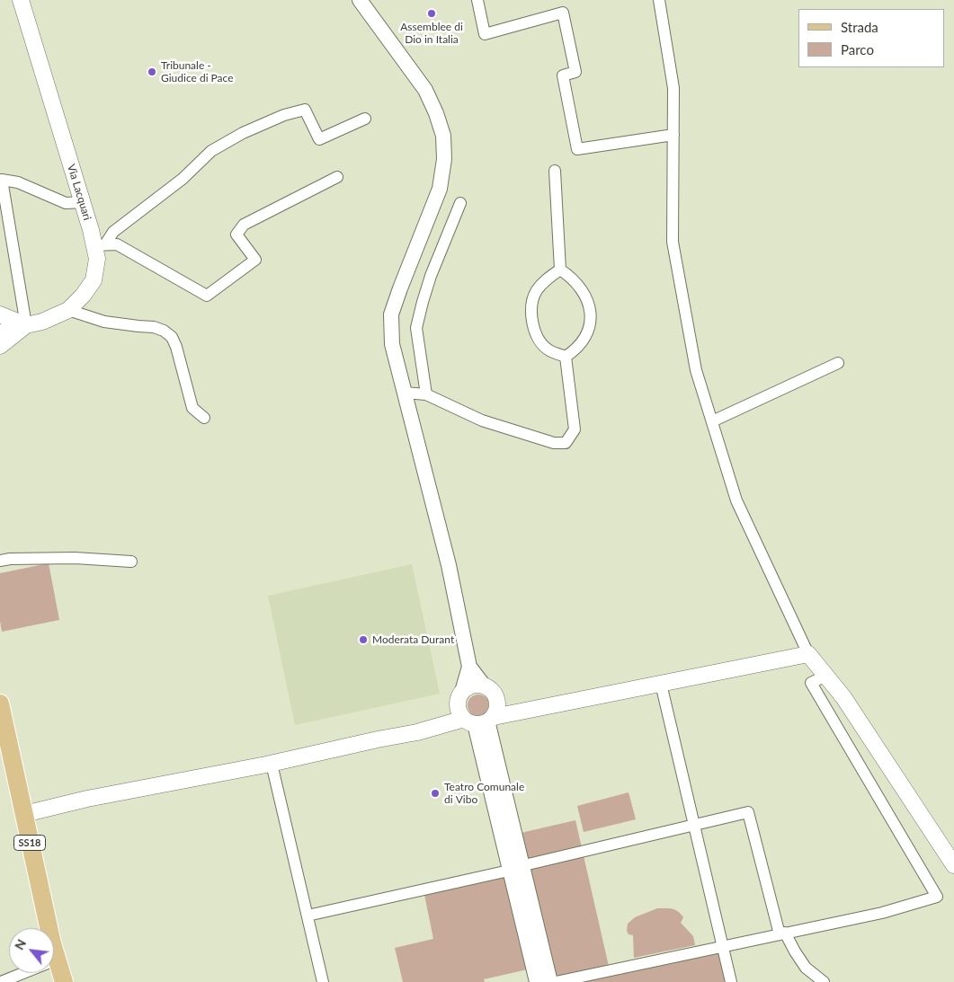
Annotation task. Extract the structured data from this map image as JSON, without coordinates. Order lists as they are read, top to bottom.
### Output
{
  "streets": {
    "main road": ["Via Lacquari", "SS18"]
  },
  "places": [
    "Assemblee di Dio in Italia",
    "Tribunale - Giudice di Pace",
    "Moderata Durant",
    "Teatro Comunale di Vibo"
  ],
  "legend": ["Strada", "Parco"],
  "north": "top left"
}
